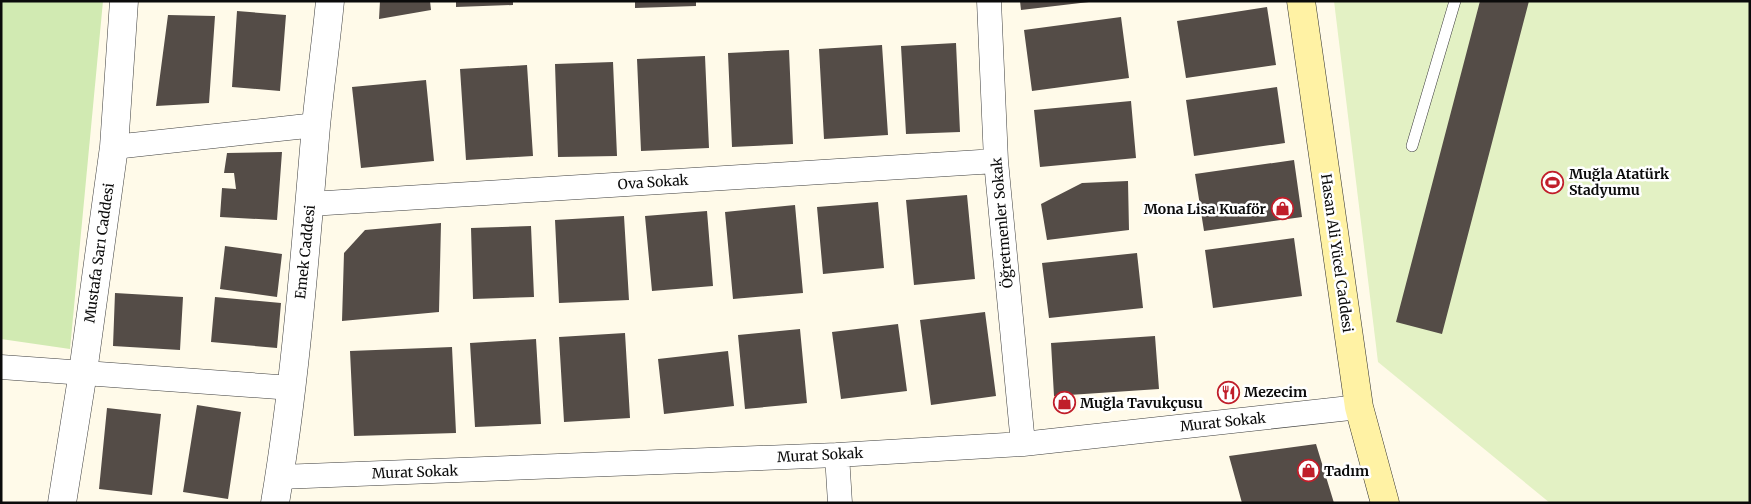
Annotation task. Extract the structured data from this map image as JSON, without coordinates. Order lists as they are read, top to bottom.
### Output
{
  "streets": {
    "main road": ["Hasan Ali Yücel Caddesi"],
    "street": [
      "Ova Sokak",
      "Öğretmenler Sokak",
      "Emek Caddesi",
      "Mustafa Sarı Caddesi",
      "Murat Sokak"
    ]
  },
  "crossings": [
    ["Ova Sokak", "Öğretmenler Sokak"],
    ["Ova Sokak", "Emek Caddesi"],
    ["Öğretmenler Sokak", "Murat Sokak"],
    ["Emek Caddesi", "Murat Sokak"],
    ["Hasan Ali Yücel Caddesi", "Murat Sokak"]
  ],
  "places": {
    "sports": ["Muğla Atatürk Stadyumu"],
    "shop": ["Mona Lisa Kuaför", "Muğla Tavukçusu", "Tadım"],
    "restaurant": ["Mezecim"]
  }
}
